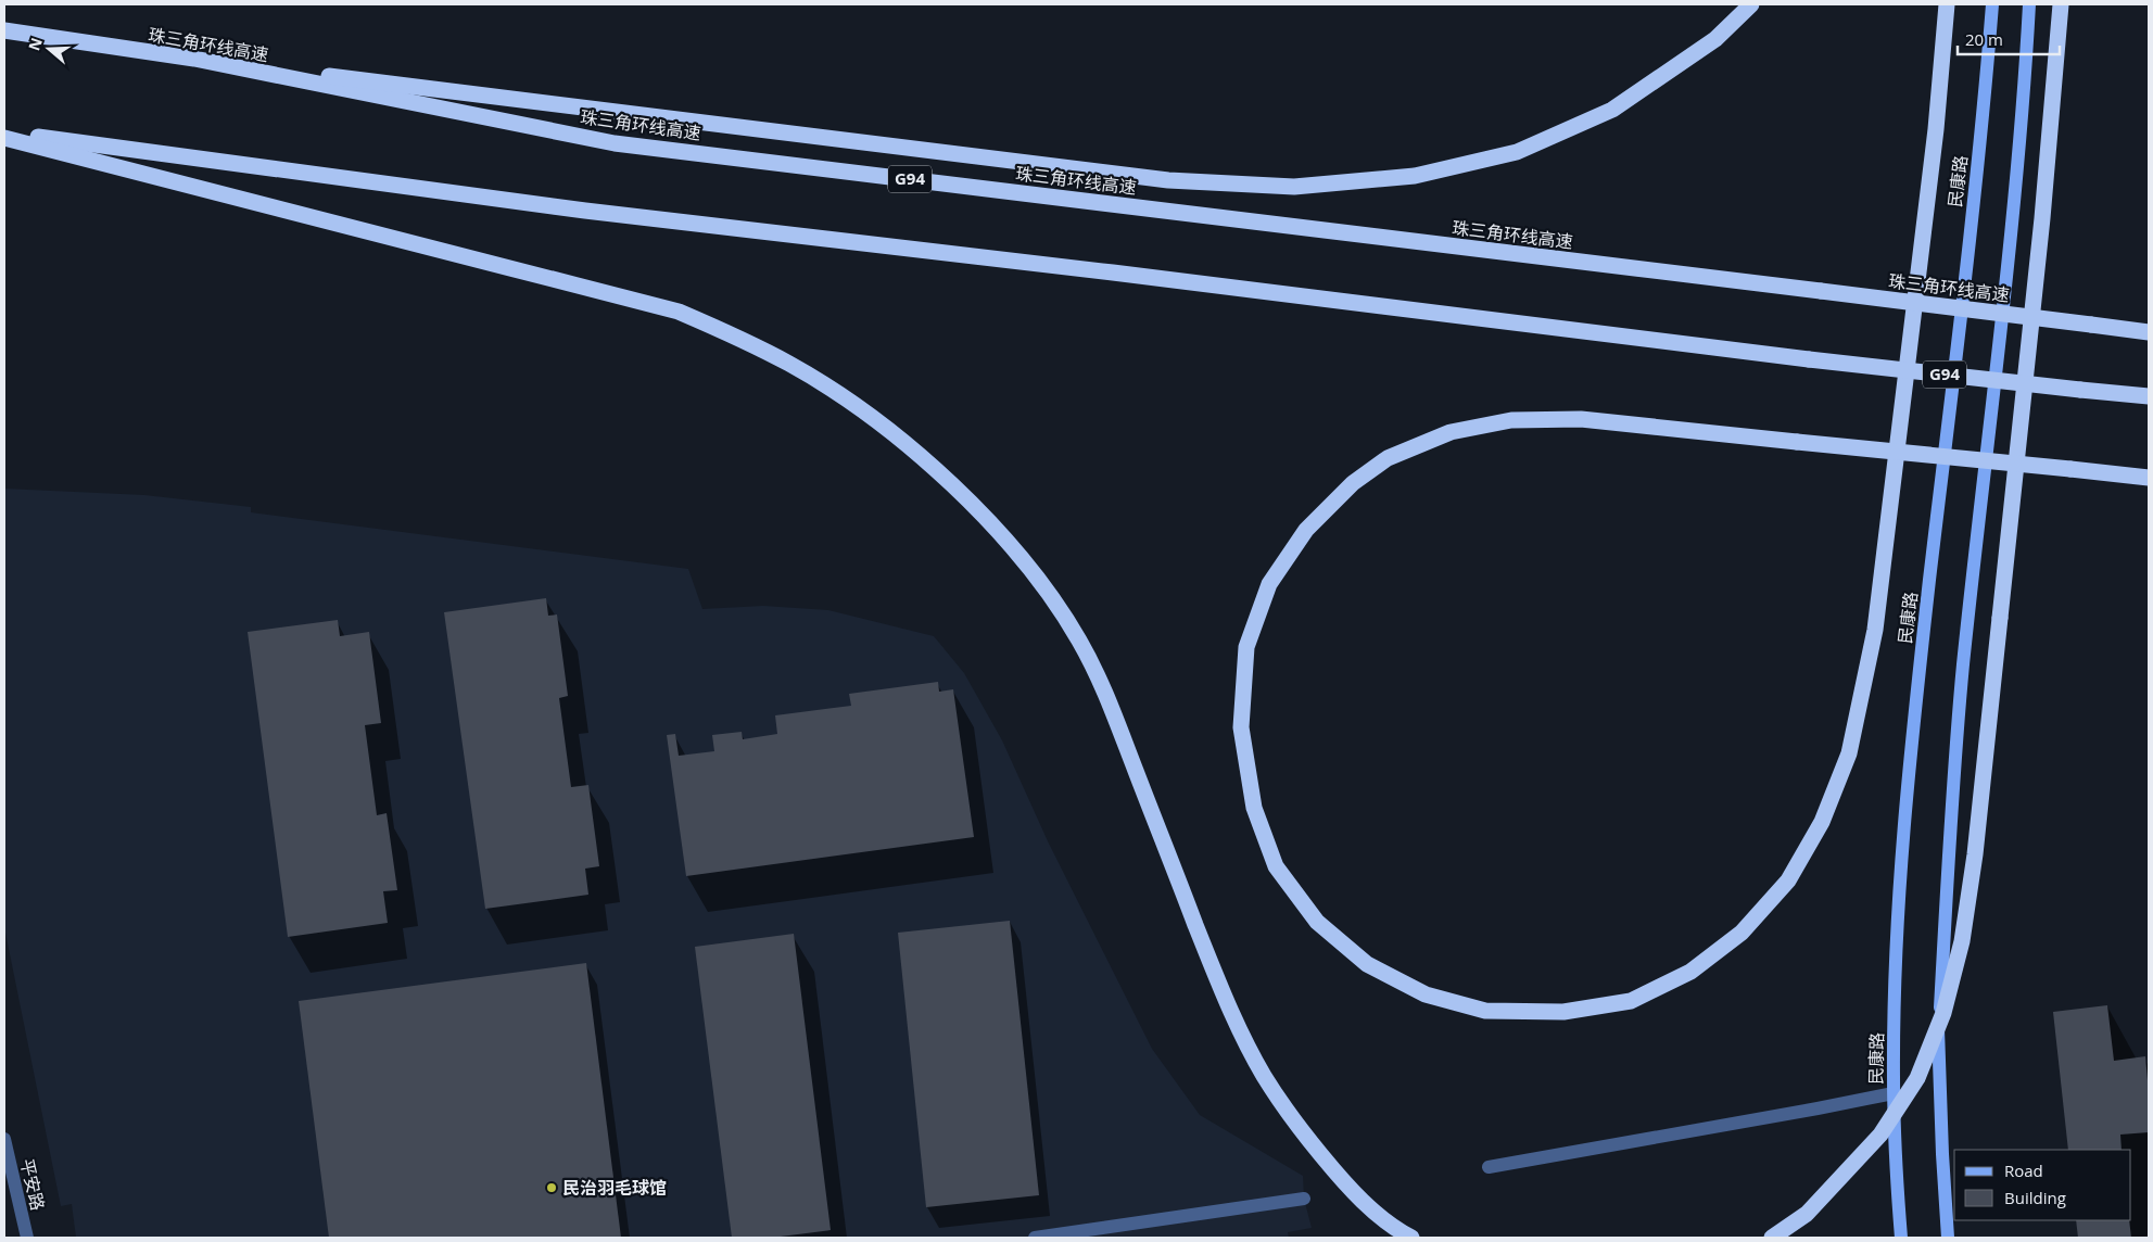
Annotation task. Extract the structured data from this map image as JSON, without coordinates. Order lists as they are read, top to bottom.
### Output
{
  "streets": {
    "highway": ["珠三角环线高速", "G94"],
    "main road": ["民康路"],
    "street": ["平安路"]
  },
  "places": ["民治羽毛球馆"],
  "legend": ["Road", "Building"],
  "scale_bar": "20 m",
  "north": "left"
}
